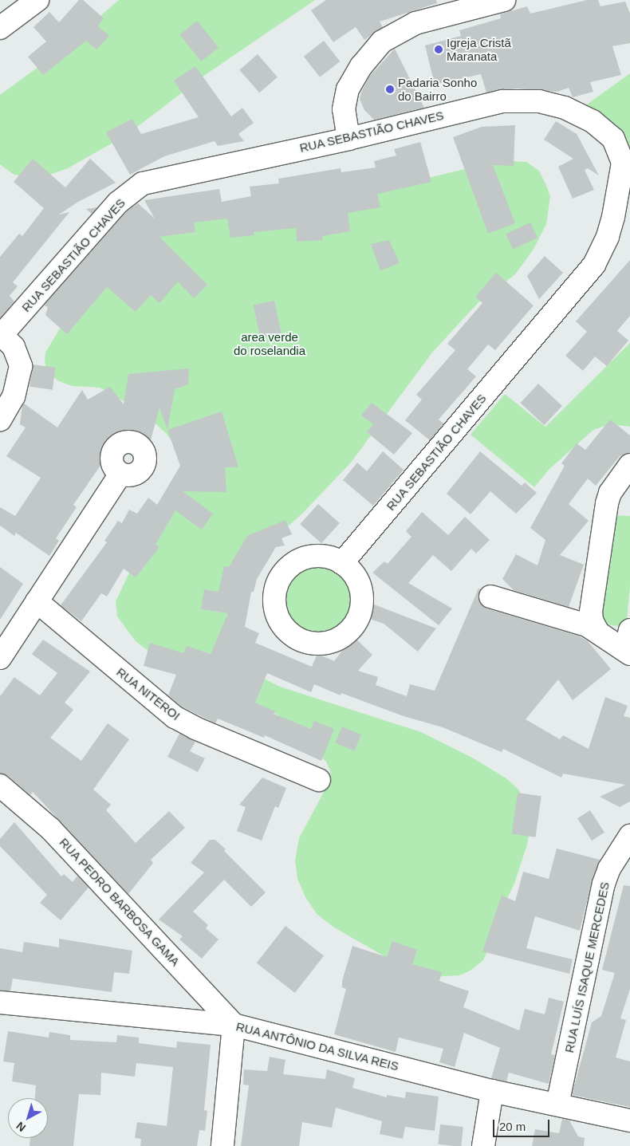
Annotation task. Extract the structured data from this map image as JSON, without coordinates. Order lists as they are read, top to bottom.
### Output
{
  "streets": {
    "street": [
      "RUA SEBASTIÃO CHAVES",
      "RUA NITEROI",
      "RUA PEDRO BARBOSA GAMA",
      "RUA LUÍS ISAQUE MERCEDES",
      "RUA ANTÔNIO DA SILVA REIS"
    ]
  },
  "crossings": [
    ["RUA PEDRO BARBOSA GAMA", "RUA ANTÔNIO DA SILVA REIS"],
    ["RUA LUÍS ISAQUE MERCEDES", "RUA ANTÔNIO DA SILVA REIS"]
  ],
  "parks": ["area verde do roselandia"],
  "places": ["Igreja Cristã Maranata", "Padaria Sonho do Bairro"],
  "scale_bar": "20 m",
  "north": "bottom left"
}
